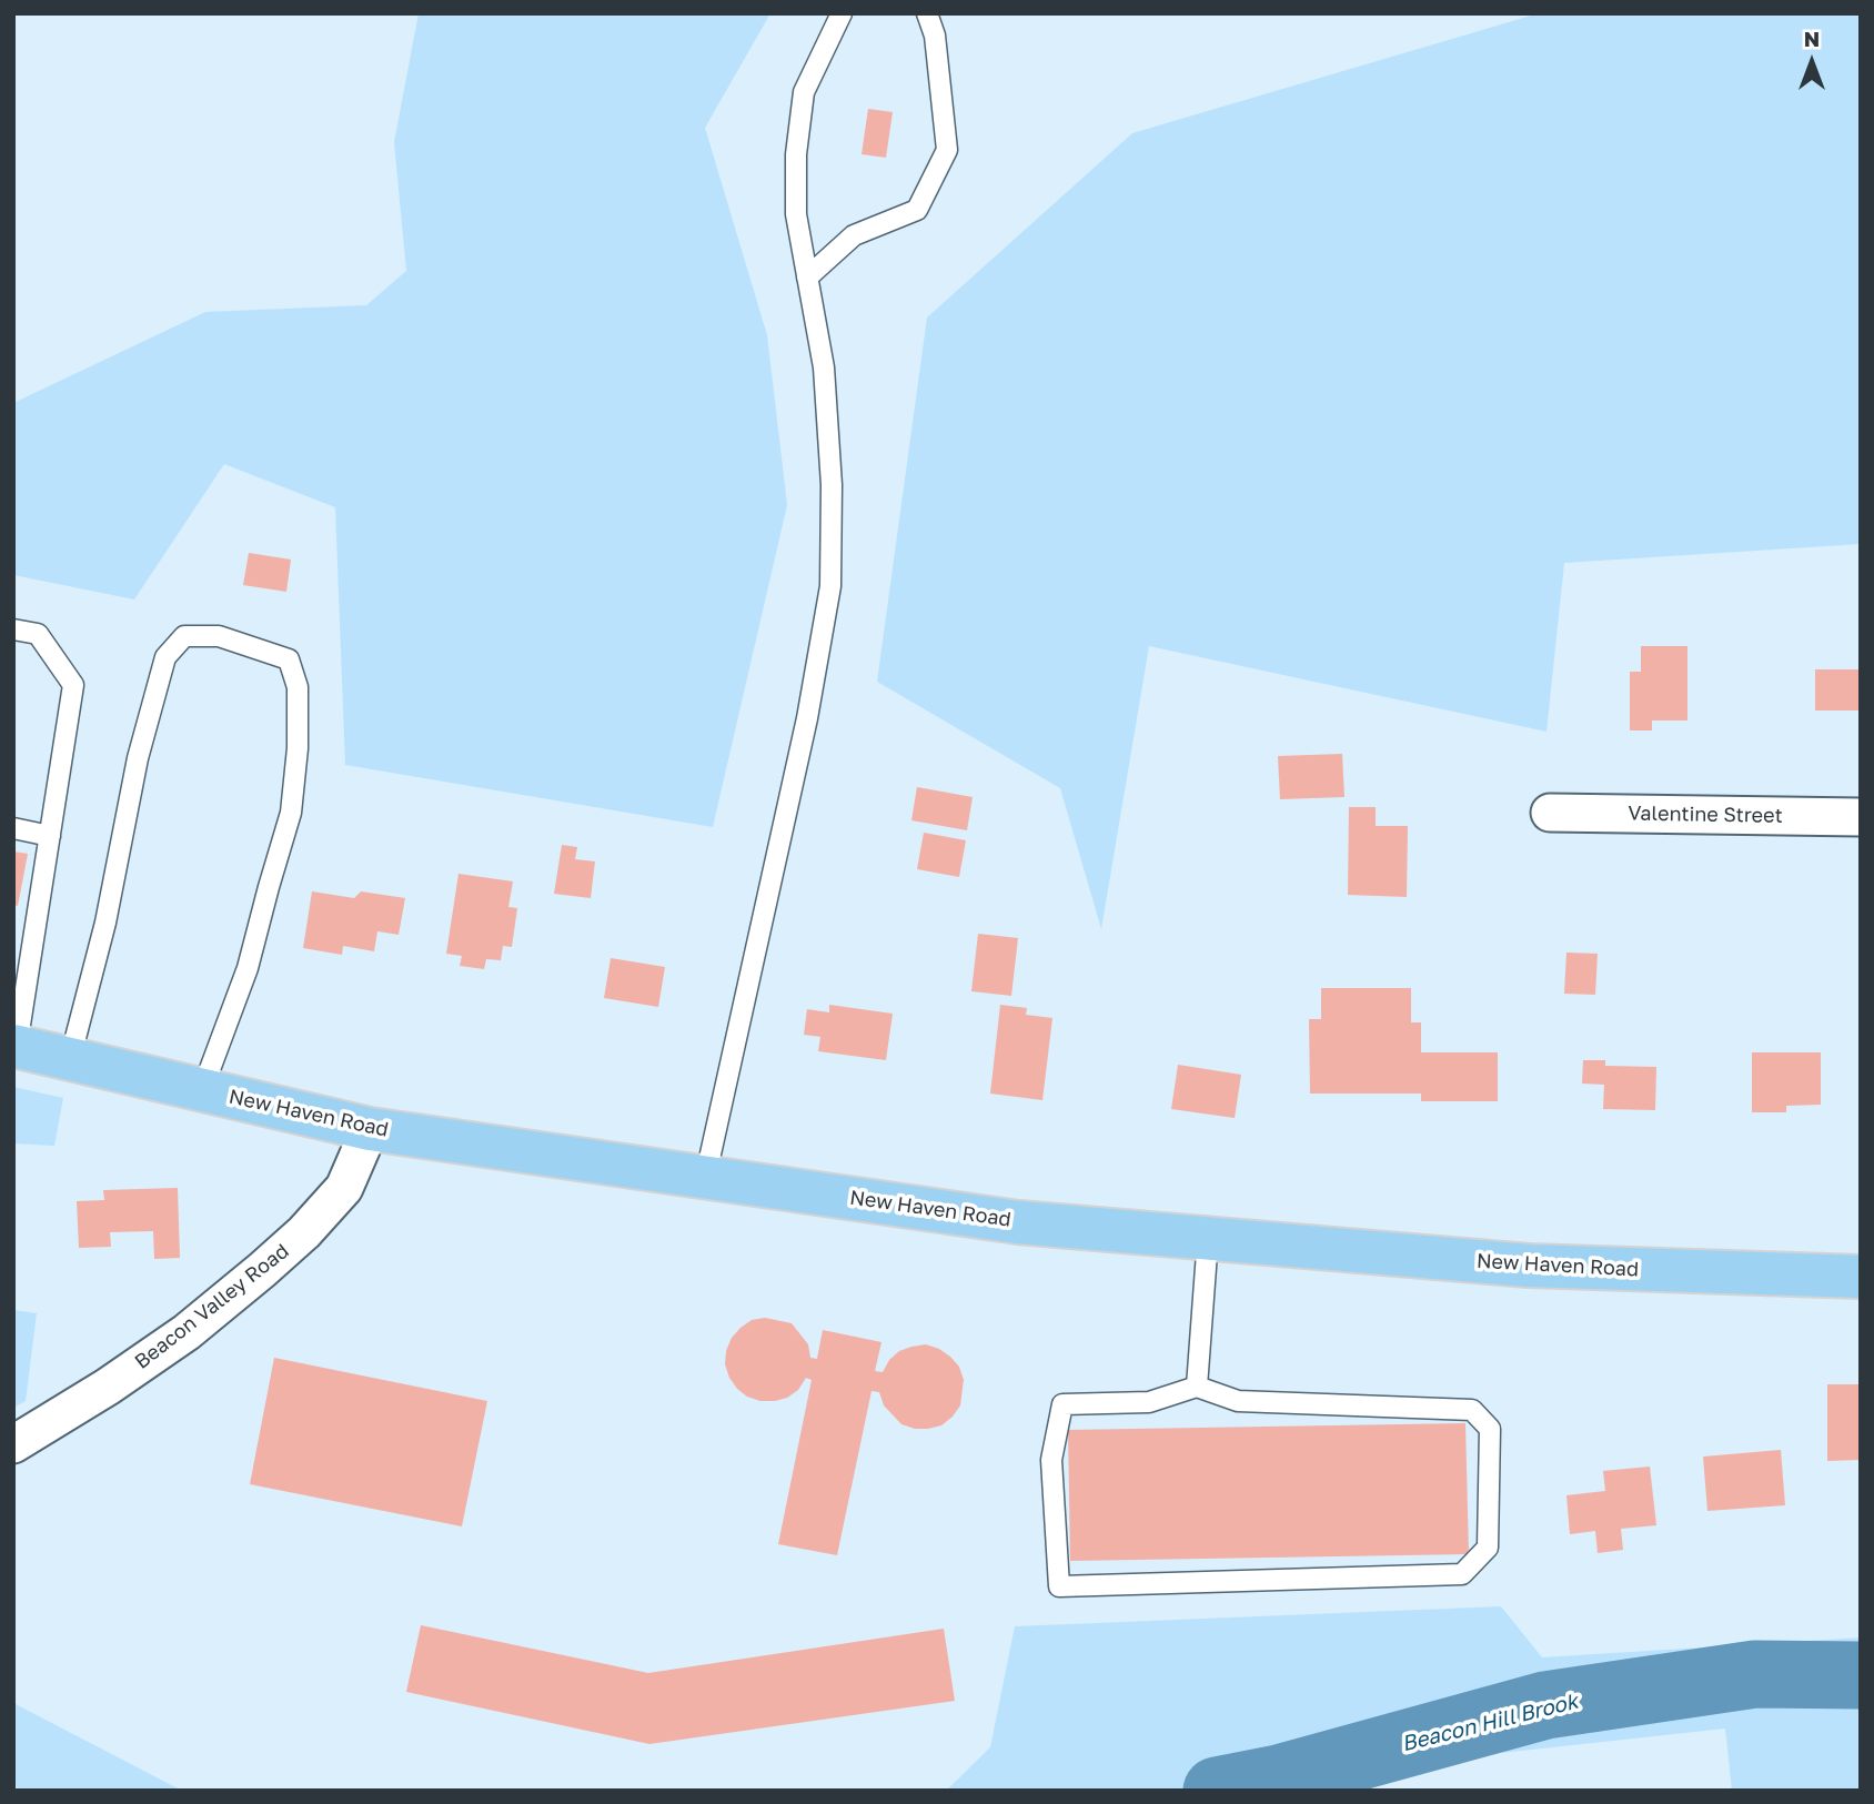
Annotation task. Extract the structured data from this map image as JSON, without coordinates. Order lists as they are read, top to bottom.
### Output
{
  "streets": {
    "main road": ["New Haven Road"],
    "street": ["Valentine Street", "Beacon Valley Road"]
  },
  "crossings": [
    ["New Haven Road", "Beacon Valley Road"]
  ],
  "water": ["Beacon Hill Brook"],
  "north": "top"
}
